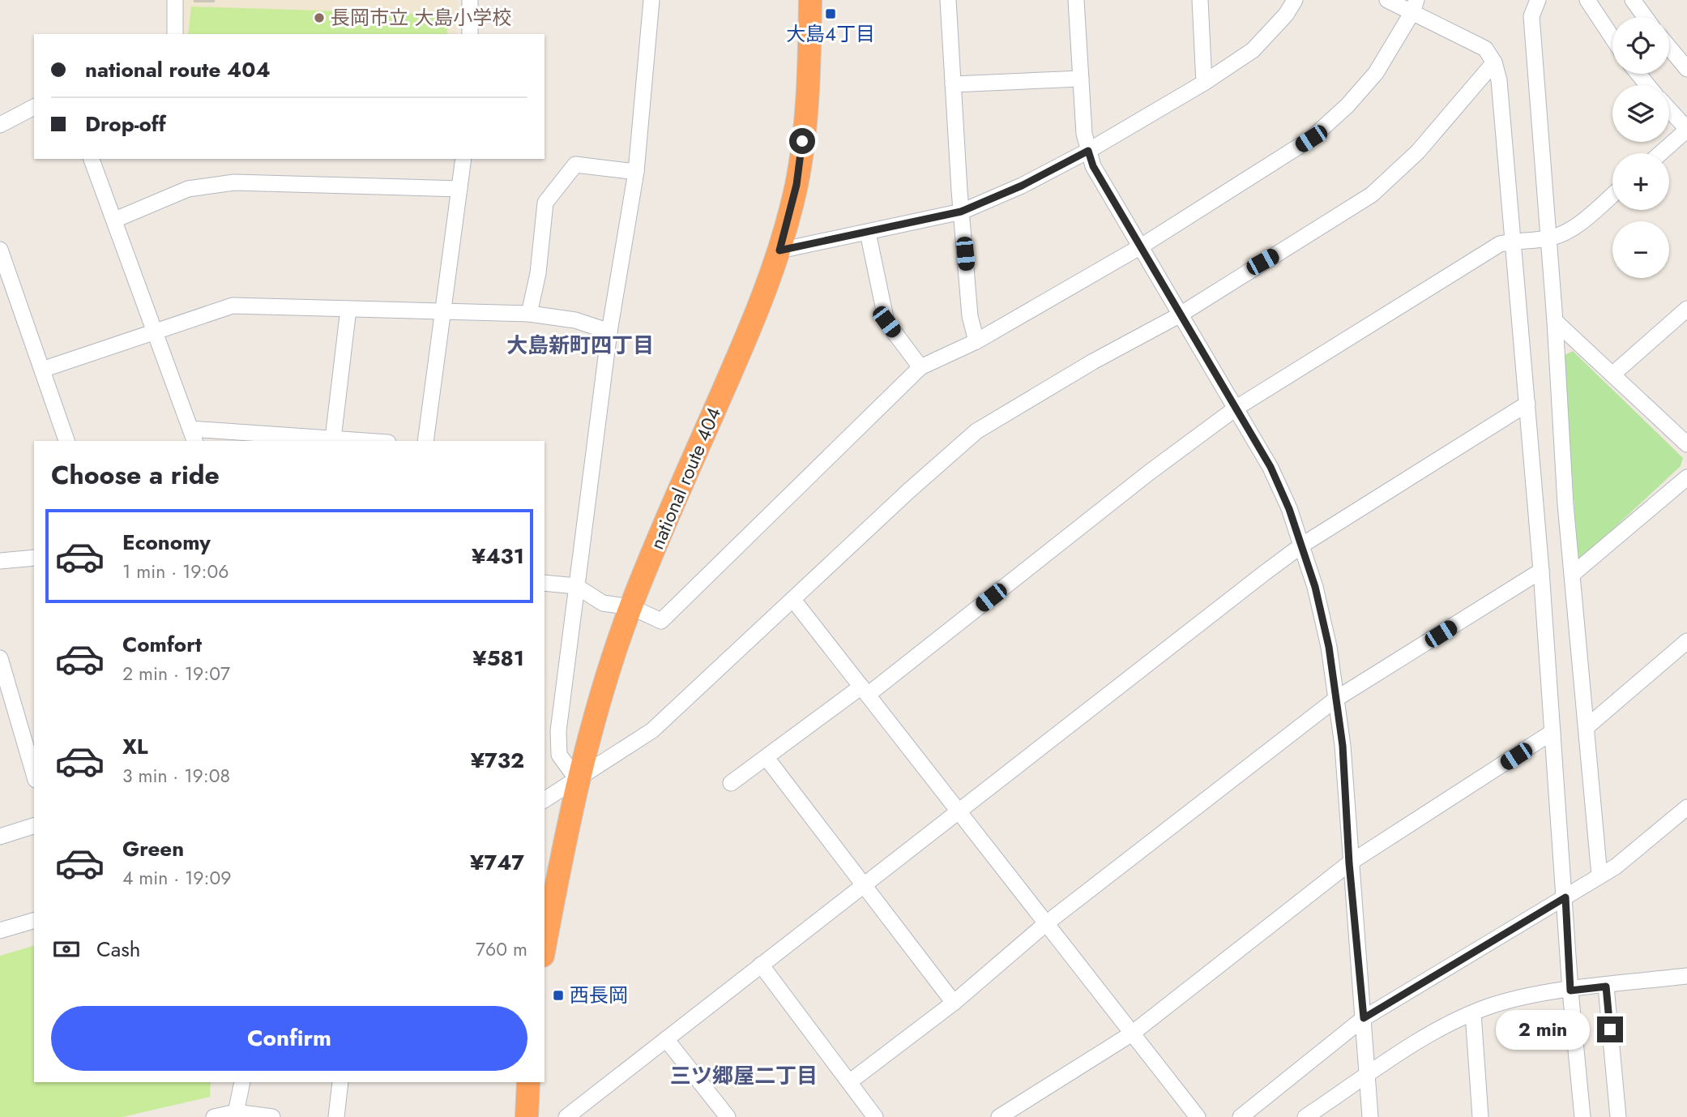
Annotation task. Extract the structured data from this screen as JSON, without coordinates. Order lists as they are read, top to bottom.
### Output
{
  "streets": {
    "highway": ["national route 404"]
  },
  "districts": ["大島新町四丁目", "三ツ郷屋二丁目"],
  "places": {
    "transit": ["大島4丁目", "西長岡"],
    "other": ["長岡市立 大島小学校"]
  },
  "page": {
    "map_buttons": ["+", "−"],
    "banner": ["national route 404", "Drop-off"],
    "heading": "Choose a ride",
    "list": [
      {
        "name": "Economy",
        "note": "1 min · 19:06",
        "value": "¥431"
      },
      {
        "name": "Comfort",
        "note": "2 min · 19:07",
        "value": "¥581"
      },
      {
        "name": "XL",
        "note": "3 min · 19:08",
        "value": "¥732"
      },
      {
        "name": "Green",
        "note": "4 min · 19:09",
        "value": "¥747"
      }
    ],
    "pay": ["Cash", "760 m"],
    "buttons": "Confirm",
    "bubble": "2 min"
  }
}
